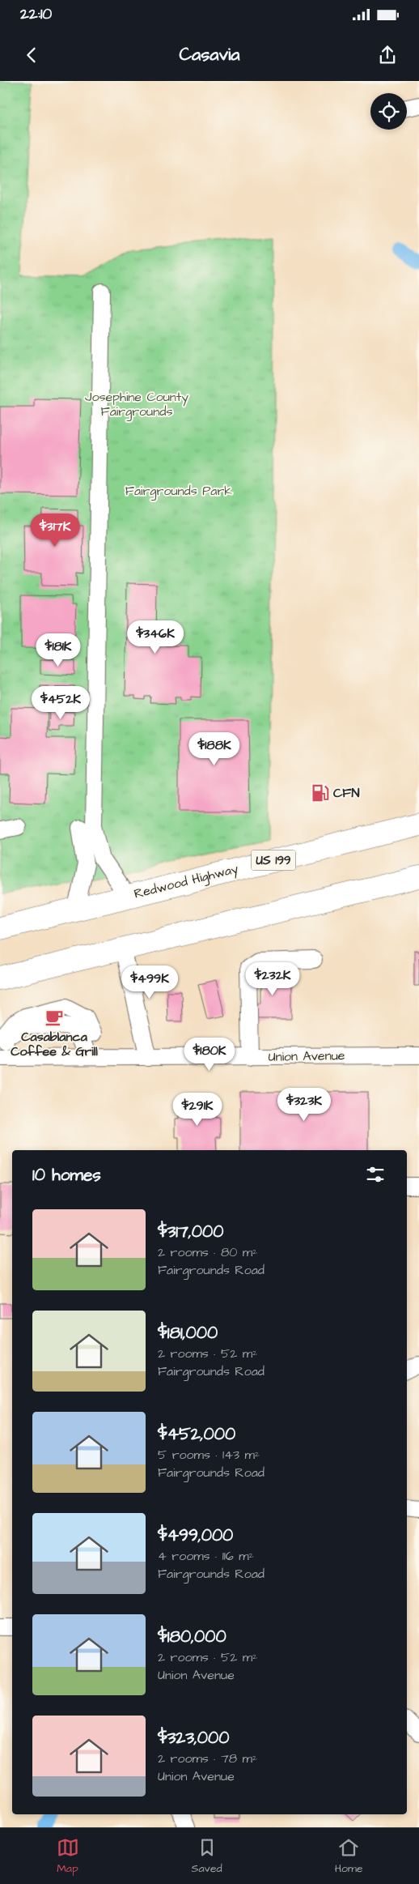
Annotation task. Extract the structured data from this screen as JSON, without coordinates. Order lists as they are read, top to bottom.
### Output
{
  "streets": {
    "highway": ["US 199", "Redwood Highway"],
    "street": ["Union Avenue"]
  },
  "parks": ["Josephine County Fairgrounds", "Fairgrounds Park"],
  "places": {
    "fuel station": ["CFN"],
    "cafe": ["Casablanca Coffee & Grill"]
  },
  "page": {
    "status": "22:10",
    "header": "Casavia",
    "price": [
      "$317K",
      "$346K",
      "$181K",
      "$452K",
      "$188K",
      "$232K",
      "$499K",
      "$180K",
      "$323K",
      "$291K"
    ],
    "heading": "10 homes",
    "list": [
      {
        "name": "$317,000",
        "note": "2 rooms · 80 m² · Fairgrounds Road"
      },
      {
        "name": "$181,000",
        "note": "2 rooms · 52 m² · Fairgrounds Road"
      },
      {
        "name": "$452,000",
        "note": "5 rooms · 143 m² · Fairgrounds Road"
      },
      {
        "name": "$499,000",
        "note": "4 rooms · 116 m² · Fairgrounds Road"
      },
      {
        "name": "$180,000",
        "note": "2 rooms · 52 m² · Union Avenue"
      },
      {
        "name": "$323,000",
        "note": "2 rooms · 78 m² · Union Avenue"
      }
    ],
    "tabs": ["Map", "Saved", "Home"]
  }
}
